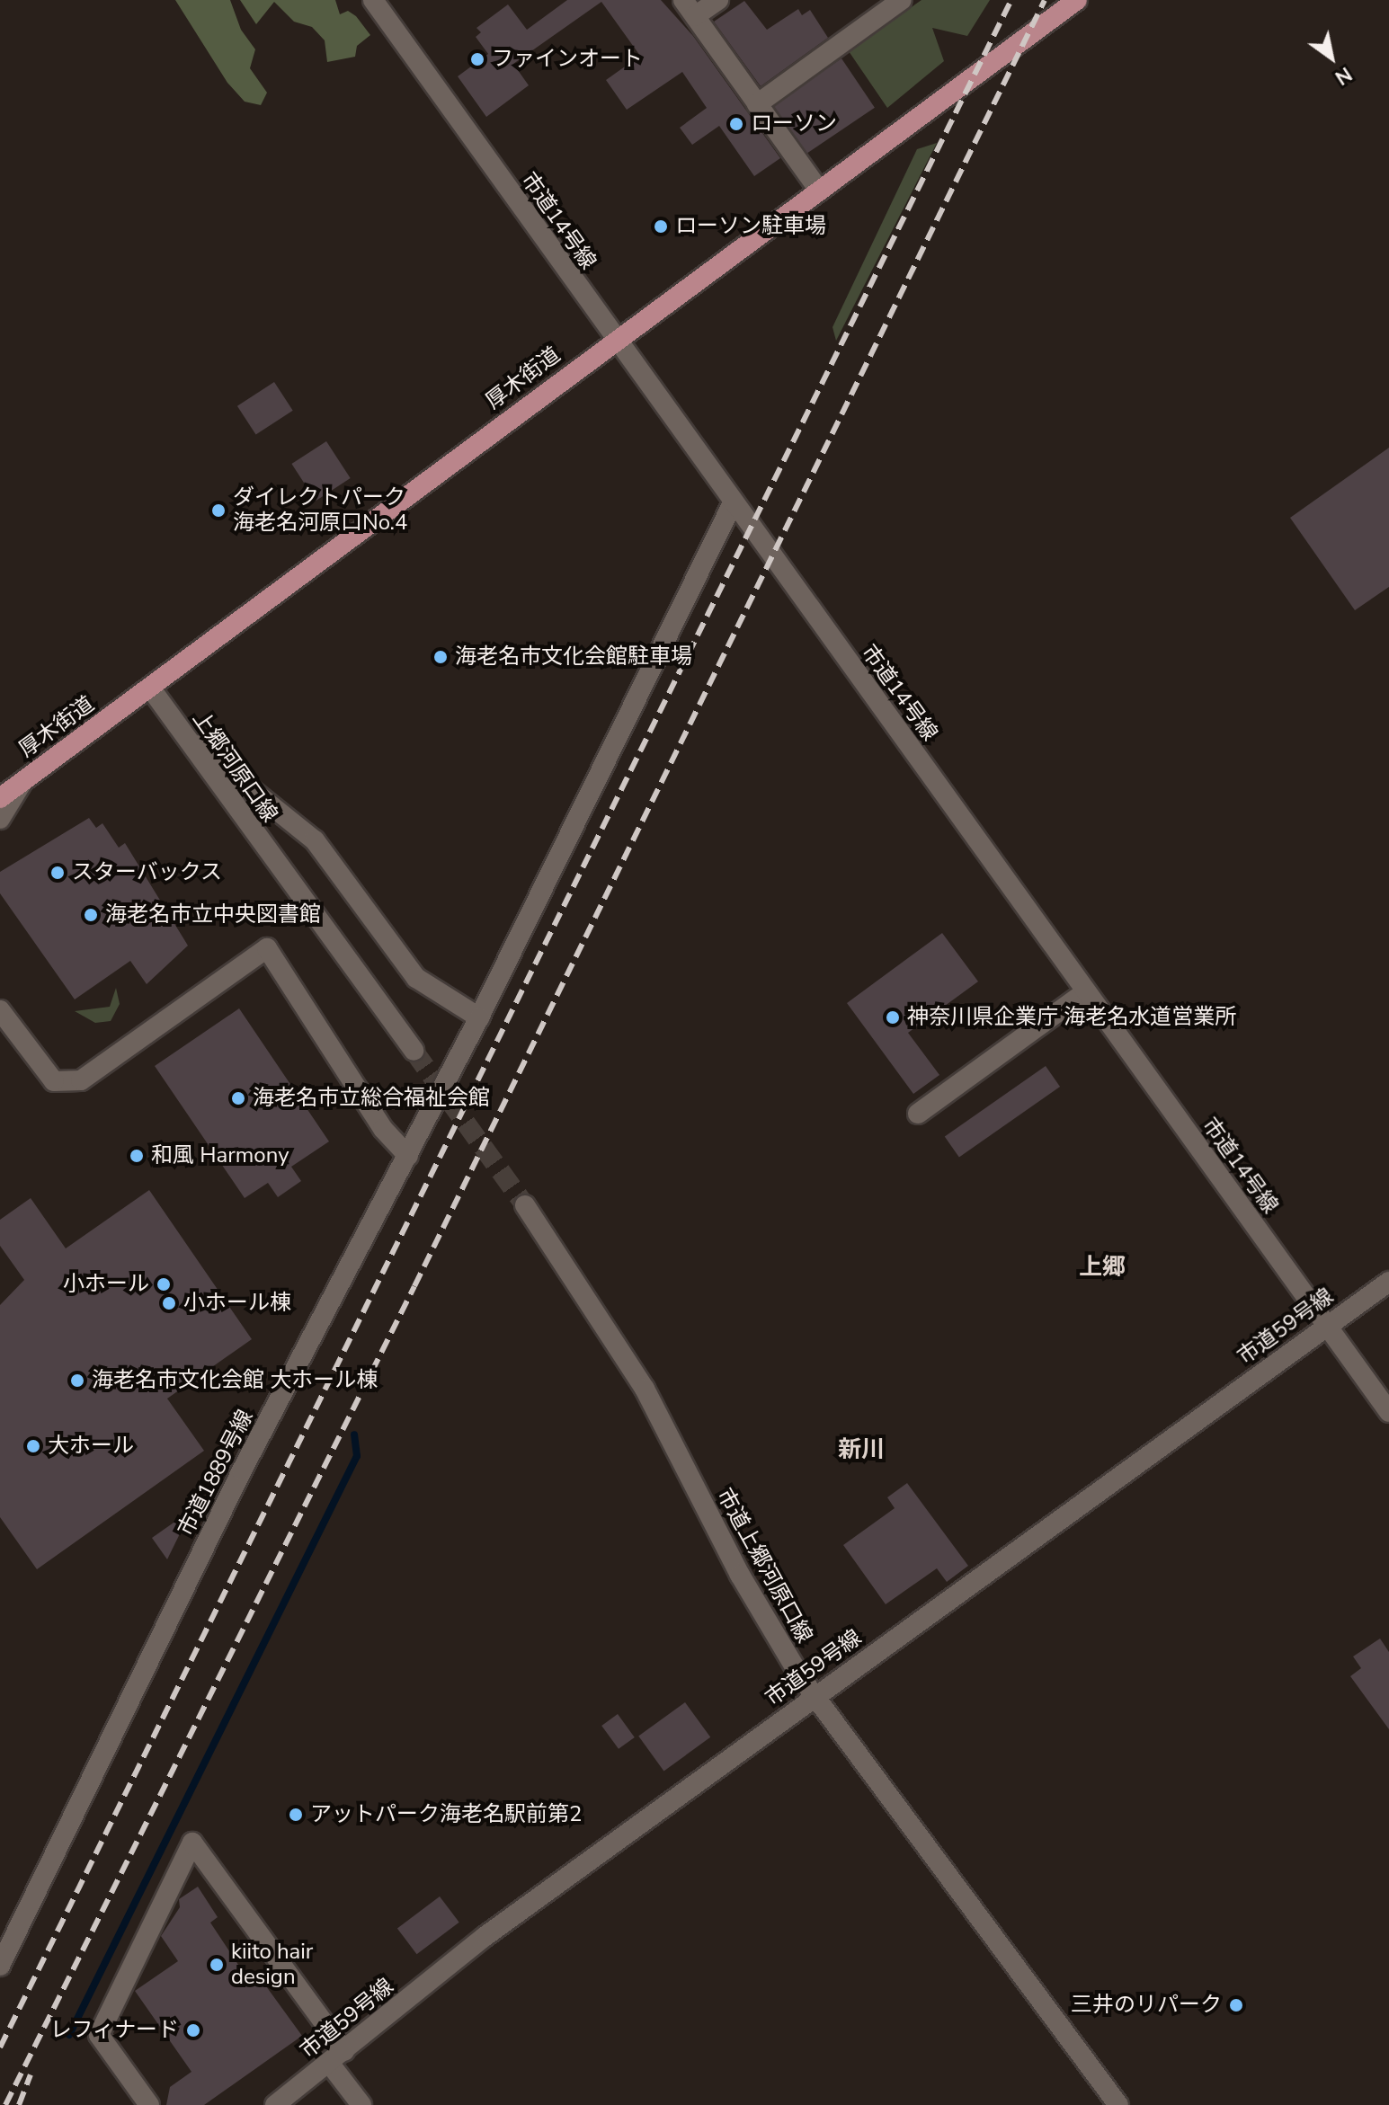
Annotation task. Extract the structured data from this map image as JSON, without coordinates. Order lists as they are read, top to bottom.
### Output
{
  "streets": {
    "main road": ["厚木街道"],
    "street": [
      "市道14号線",
      "上郷河原口線",
      "市道59号線",
      "市道1889号線",
      "市道上郷河原口線"
    ]
  },
  "crossings": [
    ["市道14号線", "厚木街道"],
    ["市道14号線", "市道59号線"],
    ["市道14号線", "市道1889号線"],
    ["厚木街道", "上郷河原口線"],
    ["市道59号線", "市道上郷河原口線"]
  ],
  "districts": ["上郷", "新川"],
  "places": [
    "ファインオート",
    "ローソン",
    "ローソン駐車場",
    "ダイレクトパーク 海老名河原口No.4",
    "海老名市文化会館駐車場",
    "スターバックス",
    "海老名市立中央図書館",
    "神奈川県企業庁 海老名水道営業所",
    "海老名市立総合福祉会館",
    "和風 Harmony",
    "小ホール",
    "小ホール棟",
    "海老名市文化会館 大ホール棟",
    "大ホール",
    "アットパーク海老名駅前第2",
    "kiito hair design",
    "三井のリパーク",
    "レフィナード"
  ],
  "north": "bottom right"
}
